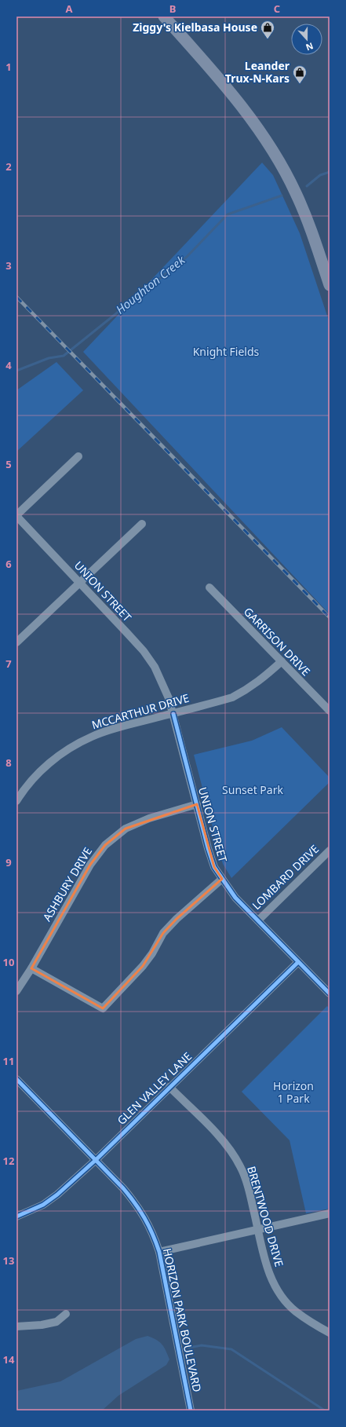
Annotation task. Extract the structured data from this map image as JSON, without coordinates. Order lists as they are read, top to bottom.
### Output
{
  "streets": {
    "street": [
      "UNION STREET",
      "GARRISON DRIVE",
      "MCCARTHUR DRIVE",
      "LOMBARD DRIVE",
      "ASHBURY DRIVE",
      "GLEN VALLEY LANE",
      "BRENTWOOD DRIVE",
      "HORIZON PARK BOULEVARD"
    ]
  },
  "crossings": [
    ["UNION STREET", "MCCARTHUR DRIVE"],
    ["UNION STREET", "LOMBARD DRIVE"],
    ["UNION STREET", "ASHBURY DRIVE"],
    ["UNION STREET", "GLEN VALLEY LANE"],
    ["GARRISON DRIVE", "MCCARTHUR DRIVE"],
    ["GLEN VALLEY LANE", "BRENTWOOD DRIVE"],
    ["GLEN VALLEY LANE", "HORIZON PARK BOULEVARD"]
  ],
  "water": ["Houghton Creek"],
  "parks": ["Knight Fields", "Sunset Park", "Horizon 1 Park"],
  "places": {
    "shop": ["Ziggy's Kielbasa House", "Leander Trux-N-Kars"]
  },
  "north": "bottom",
  "grid": {
    "columns": ["A", "B", "C"],
    "rows": [
      "1",
      "2",
      "3",
      "4",
      "5",
      "6",
      "7",
      "8",
      "9",
      "10",
      "11",
      "12",
      "13",
      "14"
    ]
  }
}
